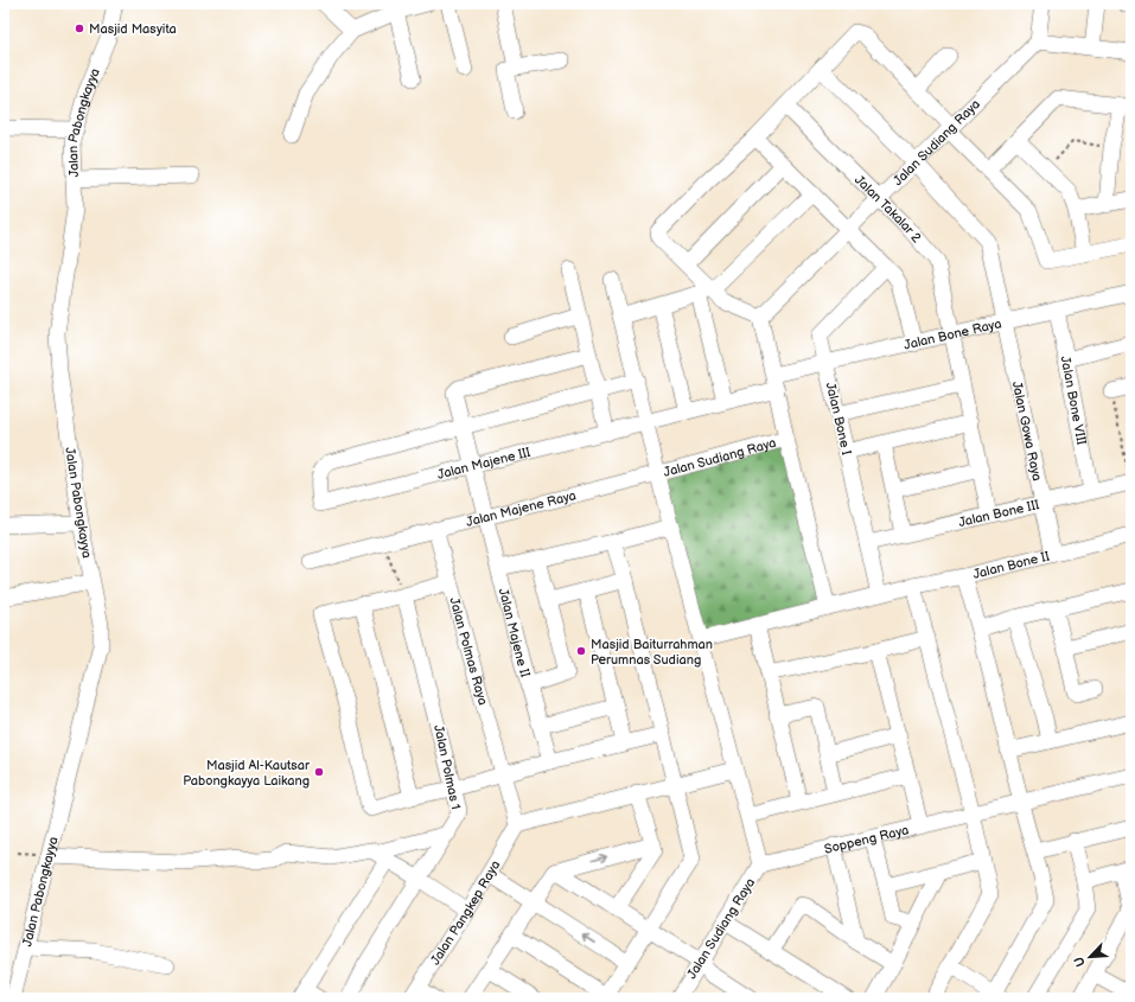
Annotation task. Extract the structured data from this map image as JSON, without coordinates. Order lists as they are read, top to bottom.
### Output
{
  "streets": {
    "street": [
      "Jalan Pabongkayya",
      "Jalan Sudiang Raya",
      "Jalan Takalar 2",
      "Jalan Bone Raya",
      "Jalan Bone VIII",
      "Jalan Bone I",
      "Jalan Gowa Raya",
      "Jalan Majene III",
      "Jalan Majene Raya",
      "Jalan Bone III",
      "Jalan Bone II",
      "Jalan Majene II",
      "Jalan Polmas Raya",
      "Jalan Polmas 1",
      "Soppeng Raya",
      "Jalan Pangkep Raya"
    ]
  },
  "crossings": [
    ["Jalan Sudiang Raya", "Jalan Takalar 2"],
    ["Jalan Sudiang Raya", "Jalan Bone Raya"],
    ["Jalan Sudiang Raya", "Jalan Gowa Raya"],
    ["Jalan Sudiang Raya", "Jalan Majene Raya"],
    ["Jalan Sudiang Raya", "Jalan Bone II"],
    ["Jalan Sudiang Raya", "Soppeng Raya"],
    ["Jalan Takalar 2", "Jalan Bone Raya"],
    ["Jalan Takalar 2", "Jalan Bone III"],
    ["Jalan Bone Raya", "Jalan Bone VIII"],
    ["Jalan Bone Raya", "Jalan Bone I"],
    ["Jalan Bone Raya", "Jalan Gowa Raya"],
    ["Jalan Bone Raya", "Jalan Majene III"],
    ["Jalan Bone VIII", "Jalan Bone III"],
    ["Jalan Bone I", "Jalan Bone III"],
    ["Jalan Bone I", "Jalan Bone II"],
    ["Jalan Gowa Raya", "Jalan Bone III"],
    ["Jalan Gowa Raya", "Jalan Bone II"],
    ["Jalan Majene III", "Jalan Majene II"],
    ["Jalan Majene Raya", "Jalan Majene II"],
    ["Jalan Majene Raya", "Jalan Polmas Raya"],
    ["Jalan Polmas Raya", "Jalan Pangkep Raya"]
  ],
  "places": ["Masjid Masyita", "Masjid Baiturrahman Perumnas Sudiang", "Masjid Al-Kautsar Pabongkayya Laikang"],
  "north": "bottom left"
}
